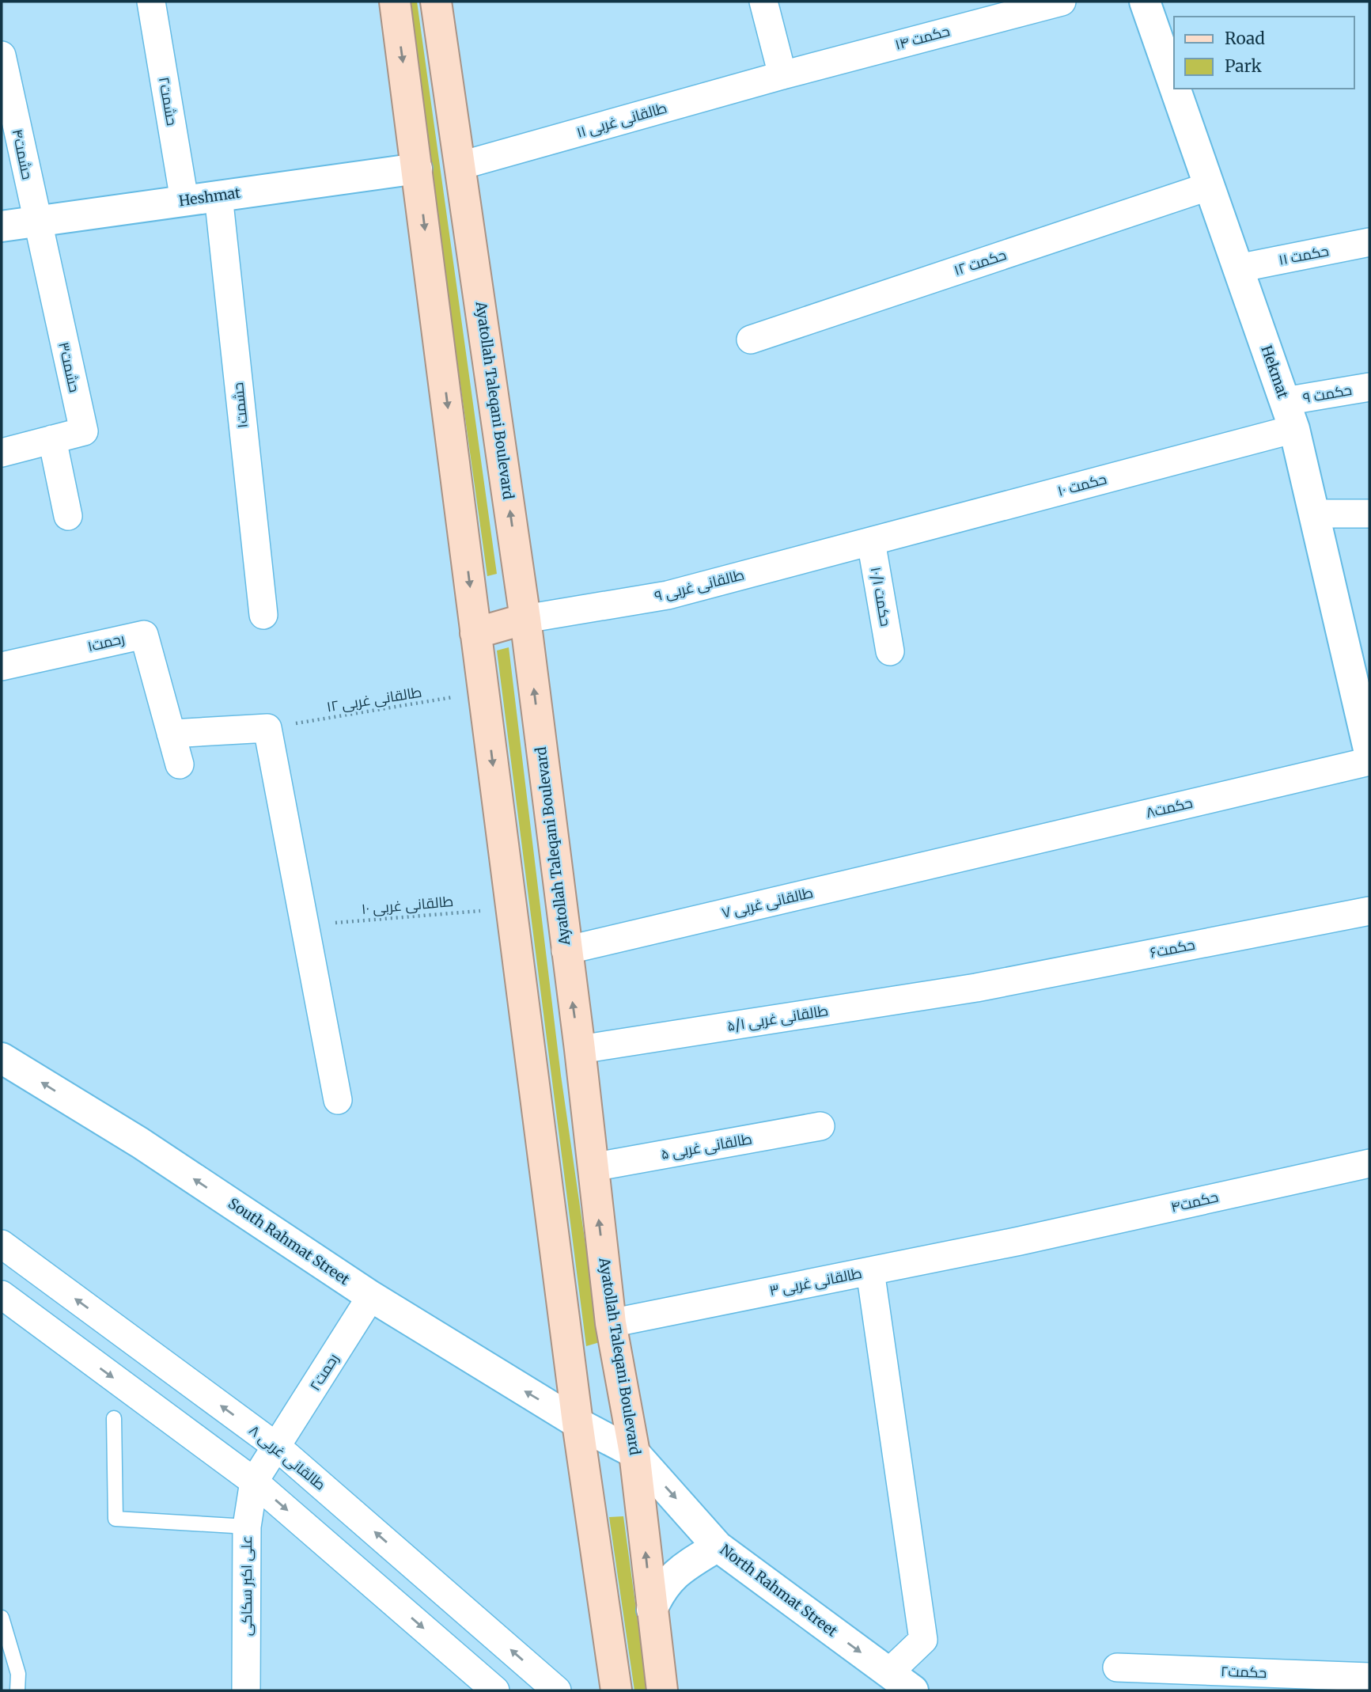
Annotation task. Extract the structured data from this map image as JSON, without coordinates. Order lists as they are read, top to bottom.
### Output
{
  "streets": {
    "main road": ["Ayatollah Taleqani Boulevard"],
    "street": [
      "حکمت ۱۴",
      "حشمت۲",
      "طالقانی غربی ۱۱",
      "حشمت۴",
      "Heshmat",
      "حکمت ۱۱",
      "حکمت ۱۲",
      "حشمت۳",
      "Hekmat",
      "حکمت ۹",
      "حشمت۱",
      "حکمت ۱۰",
      "طالقانی غربی ۹",
      "حکمت ۱۰/۱",
      "رحمت۱",
      "حکمت۸",
      "طالقانی غربی ۷",
      "حکمت۶",
      "طالقانی غربی ۵/۱",
      "طالقانی غربی ۵",
      "حکمت۴",
      "South Rahmat Street",
      "طالقانی غربی ۳",
      "رحمت۲",
      "طالقانی غربی ۸",
      "علی اکبر سکاکی",
      "North Rahmat Street",
      "حکمت۲"
    ],
    "path": ["طالقانی غربی ۱۲", "طالقانی غربی ۱۰"]
  },
  "crossings": [
    ["حکمت ۱۴", "طالقانی غربی ۱۱"],
    ["حشمت۲", "Heshmat"],
    ["طالقانی غربی ۱۱", "Ayatollah Taleqani Boulevard"],
    ["حشمت۴", "Heshmat"],
    ["حشمت۴", "حشمت۳"],
    ["Heshmat", "حشمت۳"],
    ["Heshmat", "حشمت۱"],
    ["حکمت ۱۱", "Hekmat"],
    ["حکمت ۱۲", "Hekmat"],
    ["Hekmat", "حکمت ۹"],
    ["Hekmat", "حکمت ۱۰"],
    ["حکمت ۹", "حکمت ۱۰"],
    ["Ayatollah Taleqani Boulevard", "طالقانی غربی ۹"],
    ["Ayatollah Taleqani Boulevard", "طالقانی غربی ۷"],
    ["Ayatollah Taleqani Boulevard", "طالقانی غربی ۵/۱"],
    ["Ayatollah Taleqani Boulevard", "طالقانی غربی ۵"],
    ["Ayatollah Taleqani Boulevard", "South Rahmat Street"],
    ["Ayatollah Taleqani Boulevard", "طالقانی غربی ۳"],
    ["Ayatollah Taleqani Boulevard", "North Rahmat Street"],
    ["حکمت ۱۰", "طالقانی غربی ۹"],
    ["حکمت ۱۰", "حکمت ۱۰/۱"],
    ["طالقانی غربی ۹", "حکمت ۱۰/۱"],
    ["حکمت۸", "طالقانی غربی ۷"],
    ["حکمت۶", "طالقانی غربی ۵/۱"],
    ["حکمت۴", "طالقانی غربی ۳"],
    ["South Rahmat Street", "رحمت۲"],
    ["South Rahmat Street", "North Rahmat Street"],
    ["رحمت۲", "طالقانی غربی ۸"],
    ["رحمت۲", "علی اکبر سکاکی"]
  ],
  "one_way": ["North Rahmat Street"],
  "legend": ["Road", "Park"]
}
